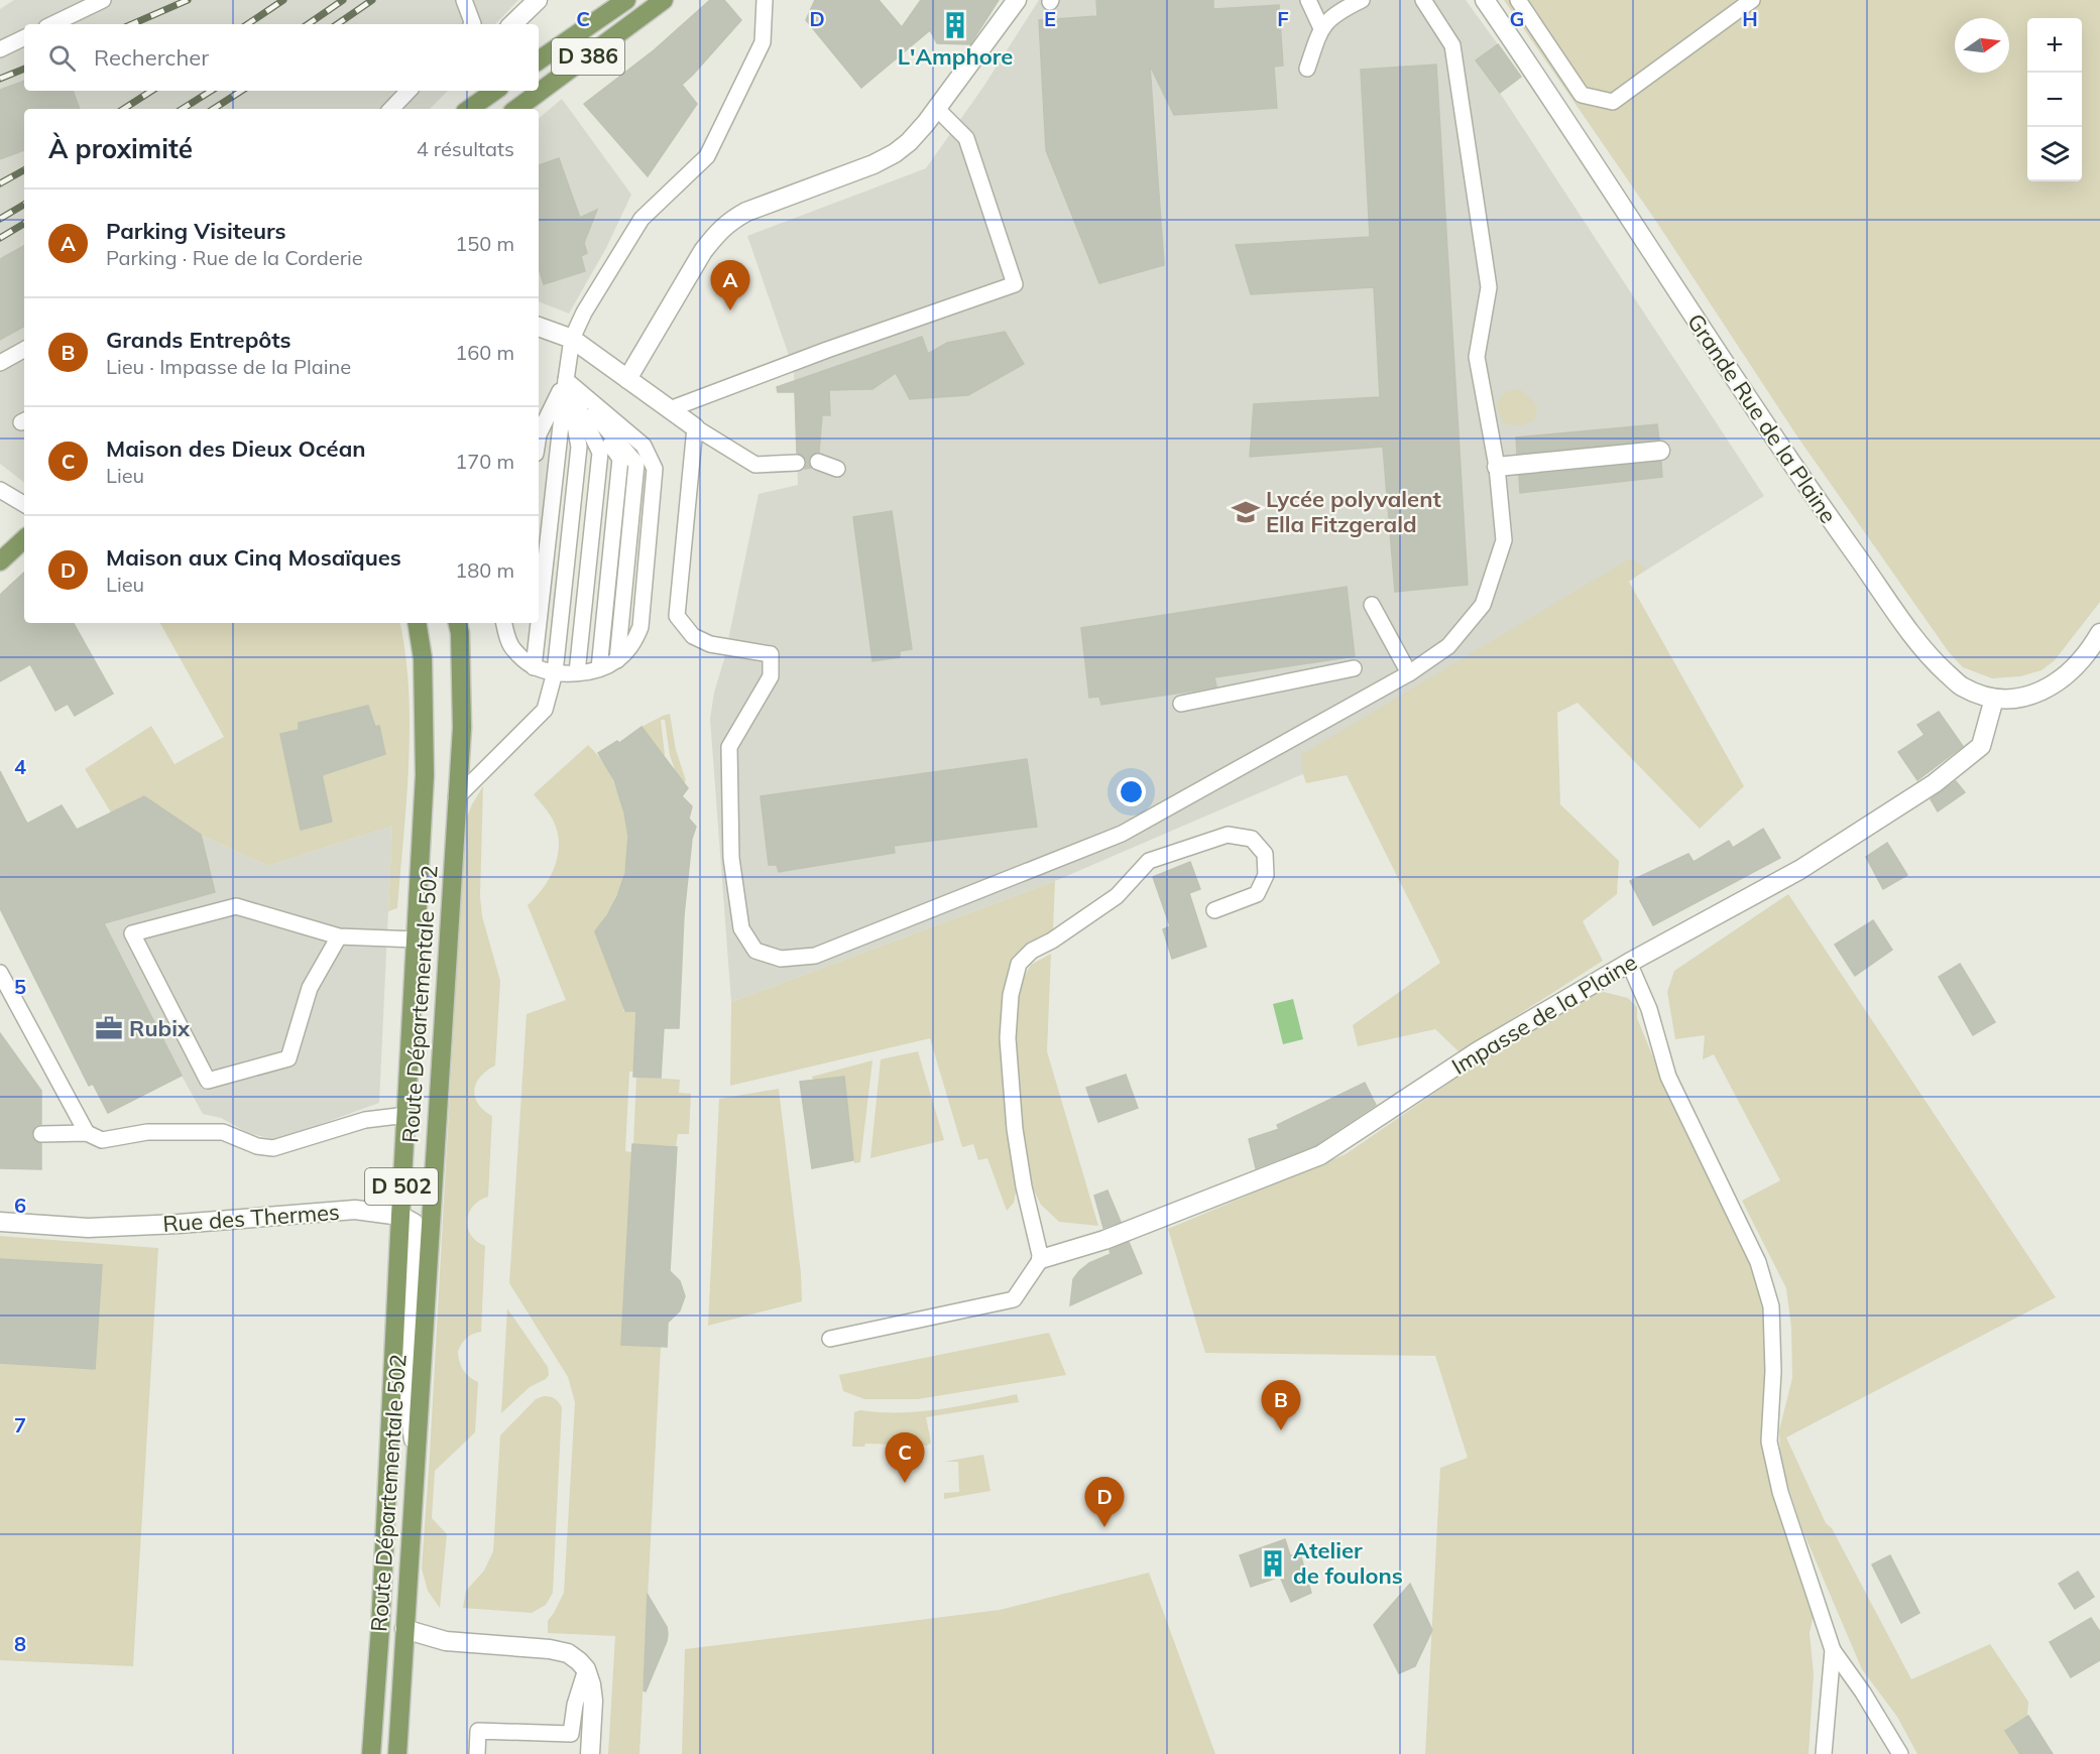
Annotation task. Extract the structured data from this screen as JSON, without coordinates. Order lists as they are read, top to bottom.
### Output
{
  "streets": {
    "main road": ["D 386", "Route Départementale 502", "D 502"],
    "street": ["Grande Rue de la Plaine", "Impasse de la Plaine", "Rue des Thermes"]
  },
  "crossings": [
    ["Grande Rue de la Plaine", "Impasse de la Plaine"],
    ["Route Départementale 502", "Rue des Thermes"]
  ],
  "places": {
    "building": ["L'Amphore", "Atelier de foulons"],
    "school or university": ["Lycée polyvalent Ella Fitzgerald"],
    "office": ["Rubix"]
  },
  "north": "right",
  "page": {
    "map_buttons": ["+", "−"],
    "search": "Rechercher",
    "heading": ["À proximité", "4 résultats"],
    "list": [
      {
        "mark": "A",
        "name": "Parking Visiteurs",
        "note": "Parking · Rue de la Corderie",
        "value": "150 m"
      },
      {
        "mark": "B",
        "name": "Grands Entrepôts",
        "note": "Lieu · Impasse de la Plaine",
        "value": "160 m"
      },
      {
        "mark": "C",
        "name": "Maison des Dieux Océan",
        "note": "Lieu",
        "value": "170 m"
      },
      {
        "mark": "D",
        "name": "Maison aux Cinq Mosaïques",
        "note": "Lieu",
        "value": "180 m"
      }
    ],
    "pins": [
      "A",
      "B",
      "C",
      "D"
    ]
  },
  "grid": {
    "columns": [
      "C",
      "D",
      "E",
      "F",
      "G",
      "H"
    ],
    "rows": [
      "4",
      "5",
      "6",
      "7",
      "8"
    ]
  }
}
